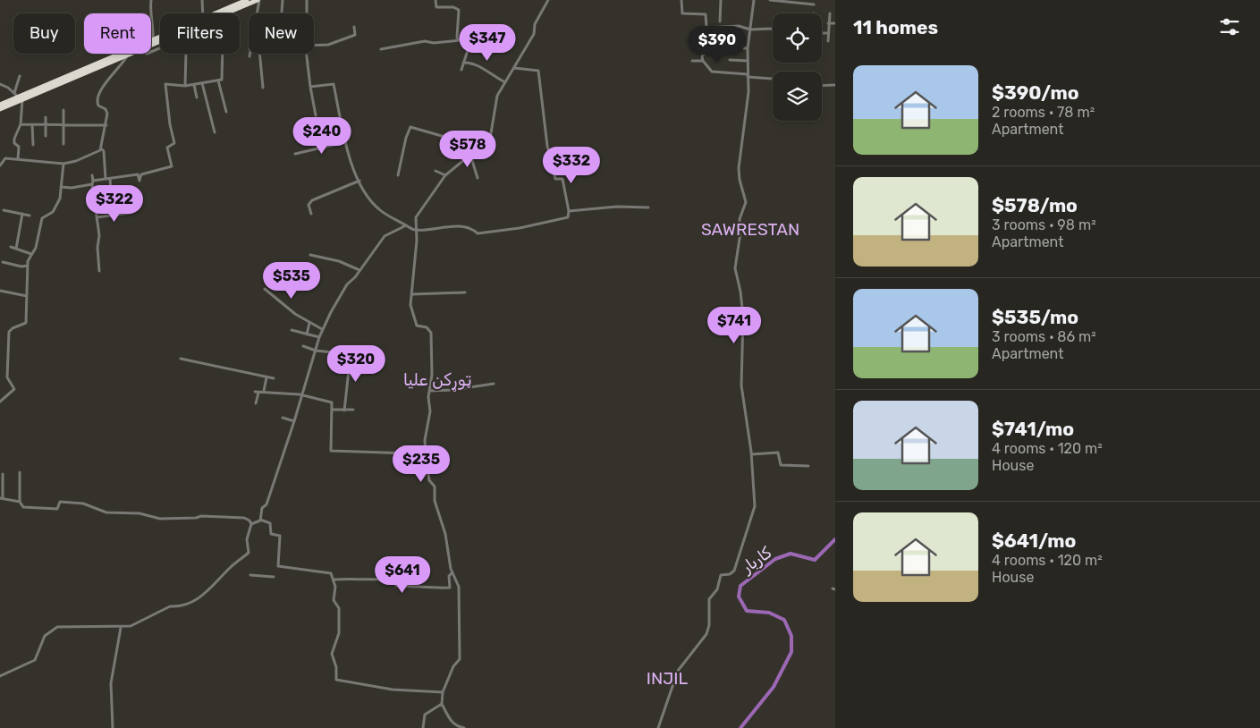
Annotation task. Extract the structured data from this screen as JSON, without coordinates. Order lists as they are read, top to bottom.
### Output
{
  "districts": ["SAWRESTAN", "ټوړکن علیا", "INJIL"],
  "water": ["کاربار"],
  "page": {
    "heading": "11 homes",
    "chip": [
      "Buy",
      "Rent",
      "Filters",
      "New"
    ],
    "price": [
      "$347",
      "$390",
      "$240",
      "$578",
      "$332",
      "$322",
      "$535",
      "$741",
      "$320",
      "$235",
      "$641"
    ],
    "list": [
      {
        "name": "$390/mo",
        "note": "2 rooms · 78 m² · Apartment"
      },
      {
        "name": "$578/mo",
        "note": "3 rooms · 98 m² · Apartment"
      },
      {
        "name": "$535/mo",
        "note": "3 rooms · 86 m² · Apartment"
      },
      {
        "name": "$741/mo",
        "note": "4 rooms · 120 m² · House"
      },
      {
        "name": "$641/mo",
        "note": "4 rooms · 120 m² · House"
      }
    ]
  }
}
